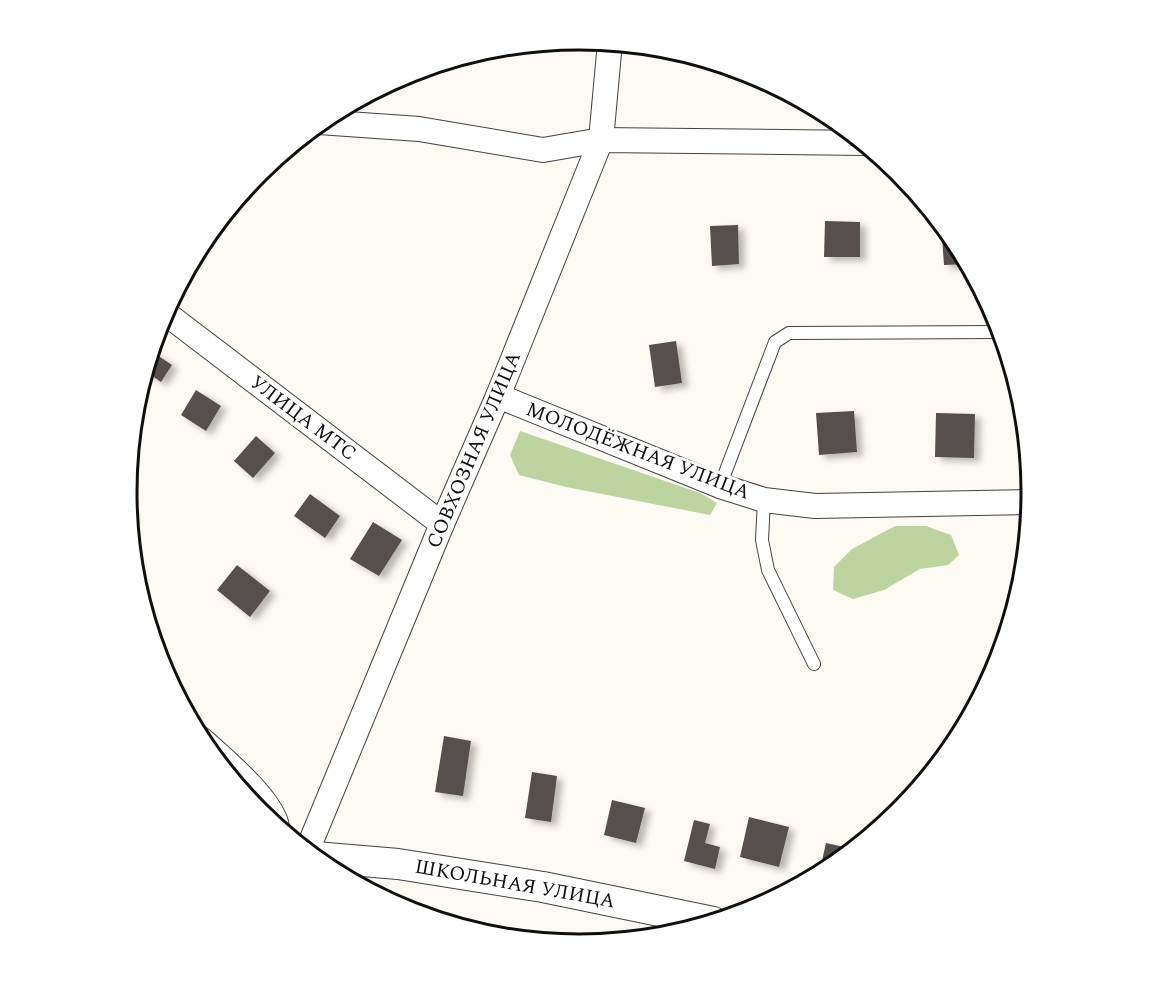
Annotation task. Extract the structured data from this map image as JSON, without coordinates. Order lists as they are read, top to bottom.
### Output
{
  "streets": {
    "street": [
      "УЛИЦА МТС",
      "СОВХОЗНАЯ УЛИЦА",
      "МОЛОДЁЖНАЯ УЛИЦА",
      "ШКОЛЬНАЯ УЛИЦА"
    ]
  },
  "crossings": [
    ["УЛИЦА МТС", "СОВХОЗНАЯ УЛИЦА"],
    ["СОВХОЗНАЯ УЛИЦА", "МОЛОДЁЖНАЯ УЛИЦА"]
  ]
}
